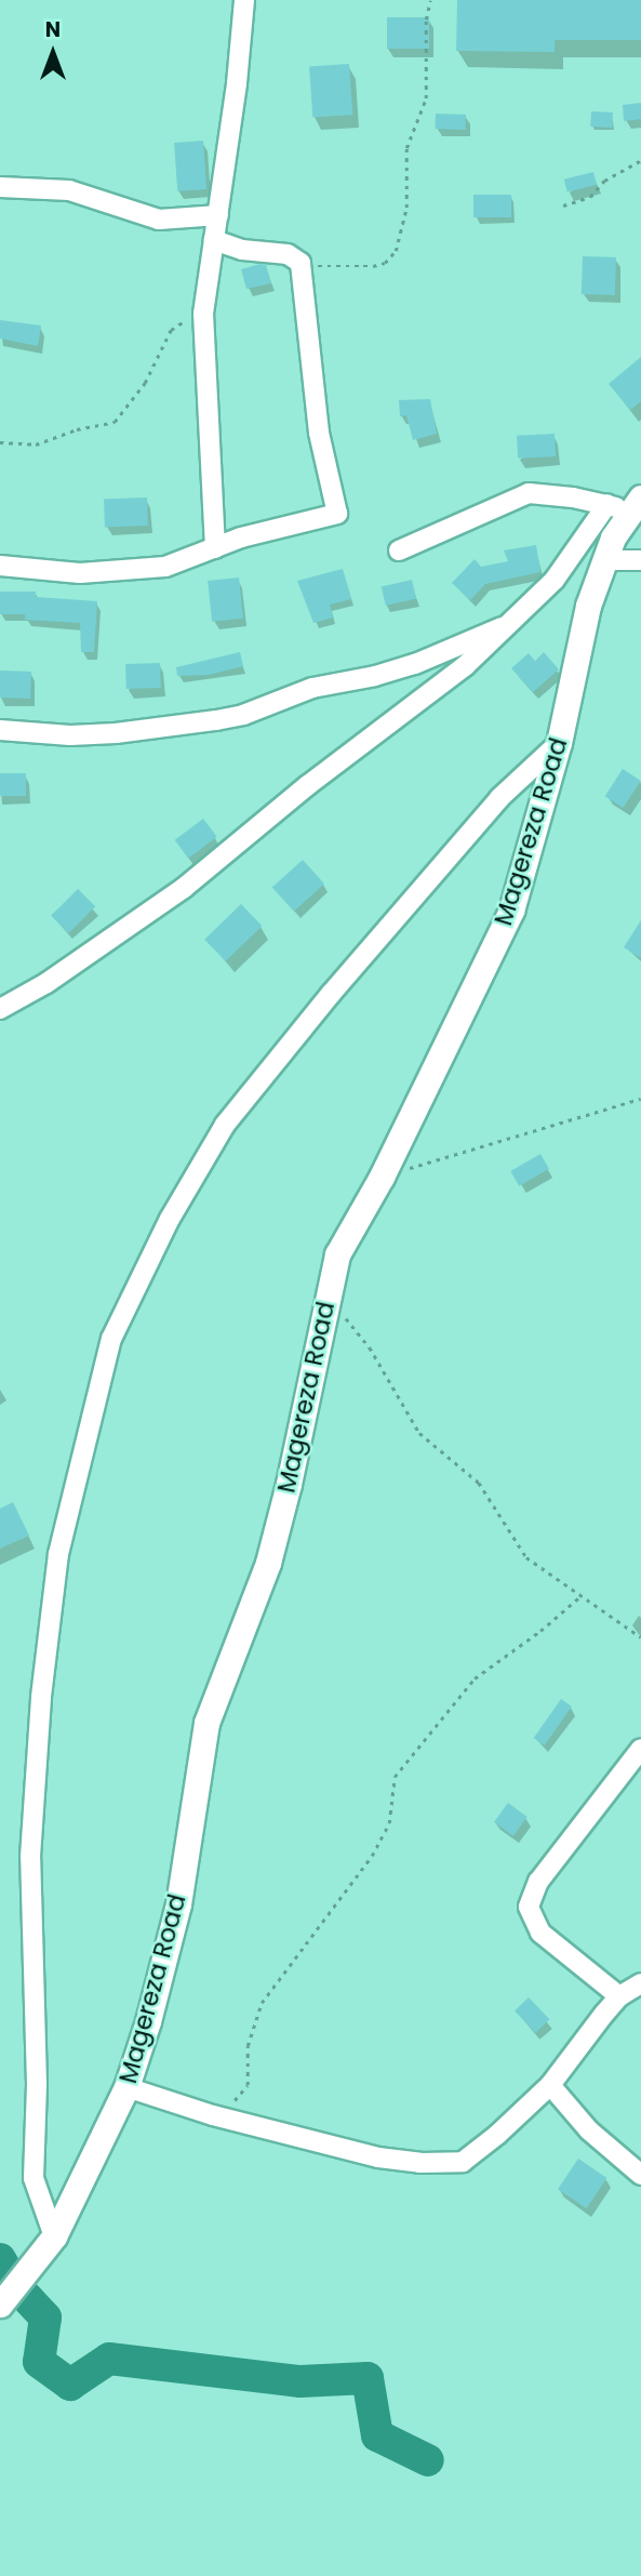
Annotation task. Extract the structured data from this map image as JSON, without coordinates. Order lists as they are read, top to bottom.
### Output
{
  "streets": {
    "street": ["Magereza Road"]
  },
  "north": "top"
}
